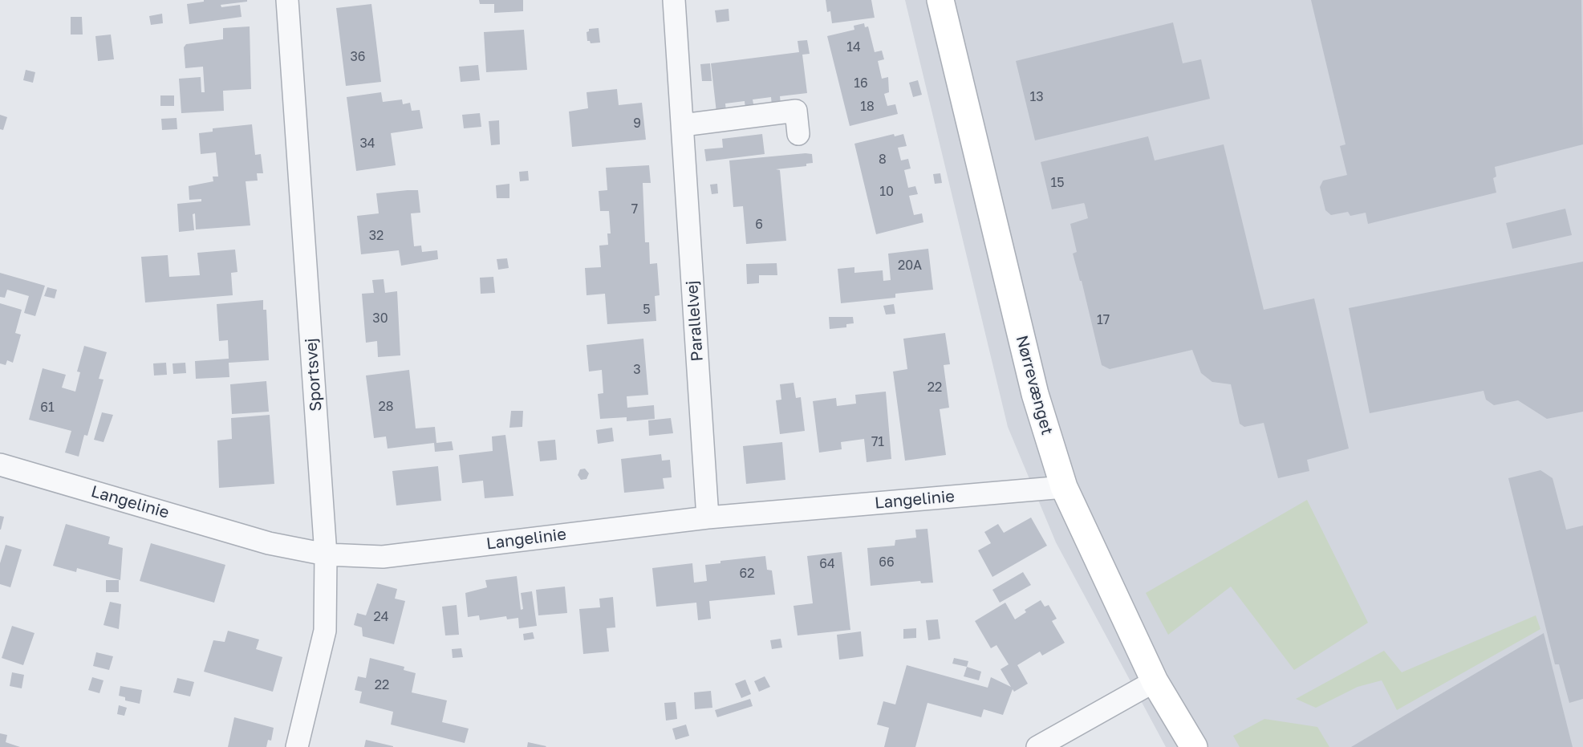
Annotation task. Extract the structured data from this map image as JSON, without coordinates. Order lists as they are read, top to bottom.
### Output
{
  "streets": {
    "street": [
      "Parallelvej",
      "Sportsvej",
      "Nørrevænget",
      "Langelinie"
    ]
  },
  "crossings": [
    ["Parallelvej", "Langelinie"],
    ["Sportsvej", "Langelinie"],
    ["Nørrevænget", "Langelinie"]
  ],
  "house_numbers": [
    "14",
    "36",
    "16",
    "13",
    "18",
    "9",
    "34",
    "8",
    "15",
    "10",
    "7",
    "6",
    "32",
    "20A",
    "5",
    "30",
    "17",
    "3",
    "22",
    "28",
    "61",
    "71",
    "66",
    "64",
    "62",
    "24",
    "22"
  ]
}
